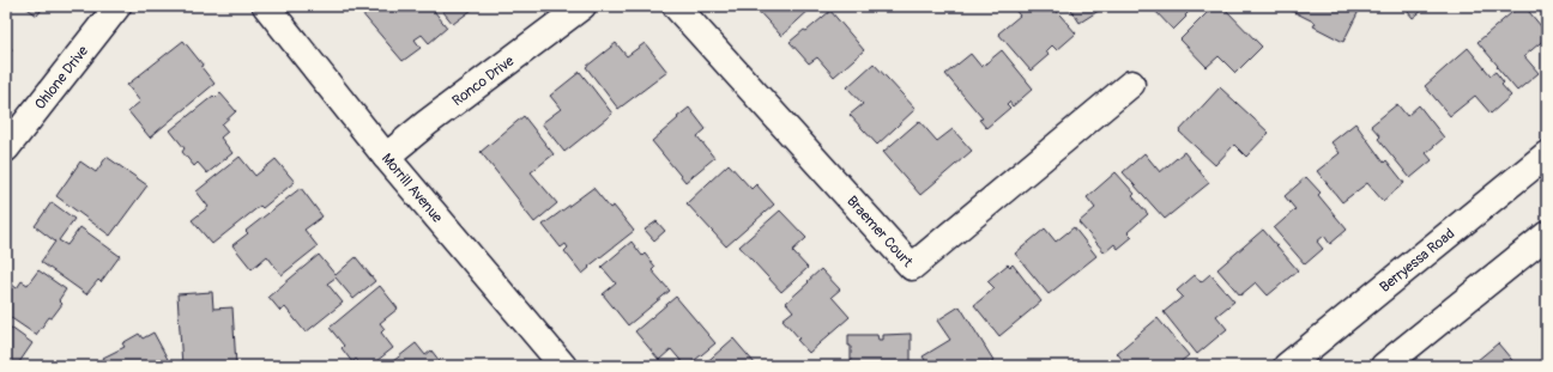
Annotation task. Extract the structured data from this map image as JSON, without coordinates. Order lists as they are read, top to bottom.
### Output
{
  "streets": {
    "street": [
      "Ohlone Drive",
      "Ronco Drive",
      "Morrill Avenue",
      "Braemer Court",
      "Berryessa Road"
    ]
  },
  "crossings": [
    ["Ronco Drive", "Morrill Avenue"]
  ]
}
